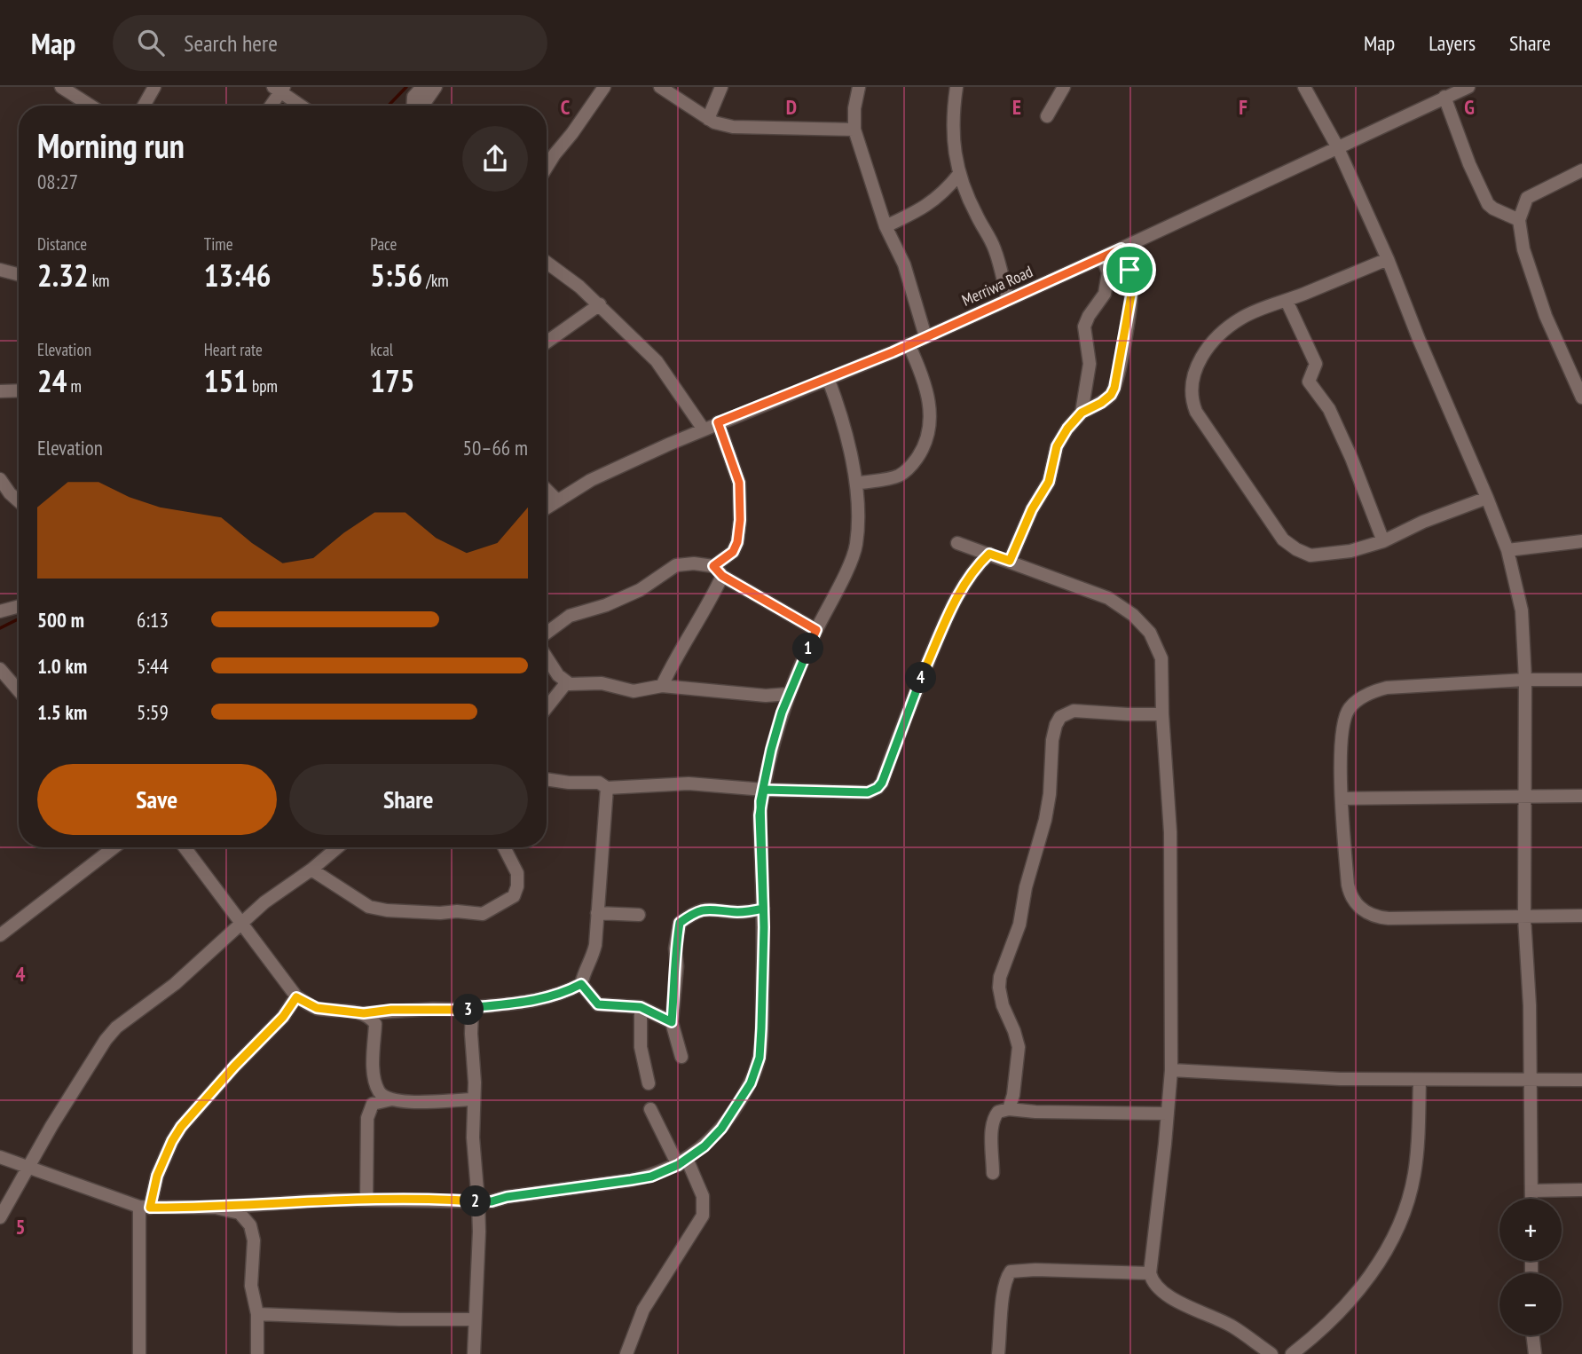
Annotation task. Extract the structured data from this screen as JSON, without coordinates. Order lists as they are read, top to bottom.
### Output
{
  "streets": {
    "street": ["Merriwa Road"]
  },
  "page": {
    "header": "Map",
    "search": "Search here",
    "nav": ["Map", "Layers", "Share"],
    "heading": ["Morning run", "08:27"],
    "stats": [
      ["Distance", "2.32 km"],
      ["Time", "13:46"],
      ["Pace", "5:56 /km"],
      ["Elevation", "24 m"],
      ["Heart rate", "151 bpm"],
      ["kcal", "175"]
    ],
    "chart": ["Elevation", "50–66 m"],
    "list": [
      {
        "name": "500 m",
        "note": "6:13"
      },
      {
        "name": "1.0 km",
        "note": "5:44"
      },
      {
        "name": "1.5 km",
        "note": "5:59"
      }
    ],
    "pins": [
      "1",
      "4",
      "3",
      "2"
    ],
    "buttons": ["Save", "Share"],
    "map_buttons": ["+", "−"]
  },
  "grid": {
    "columns": [
      "C",
      "D",
      "E",
      "F",
      "G"
    ],
    "rows": ["4", "5"]
  }
}
